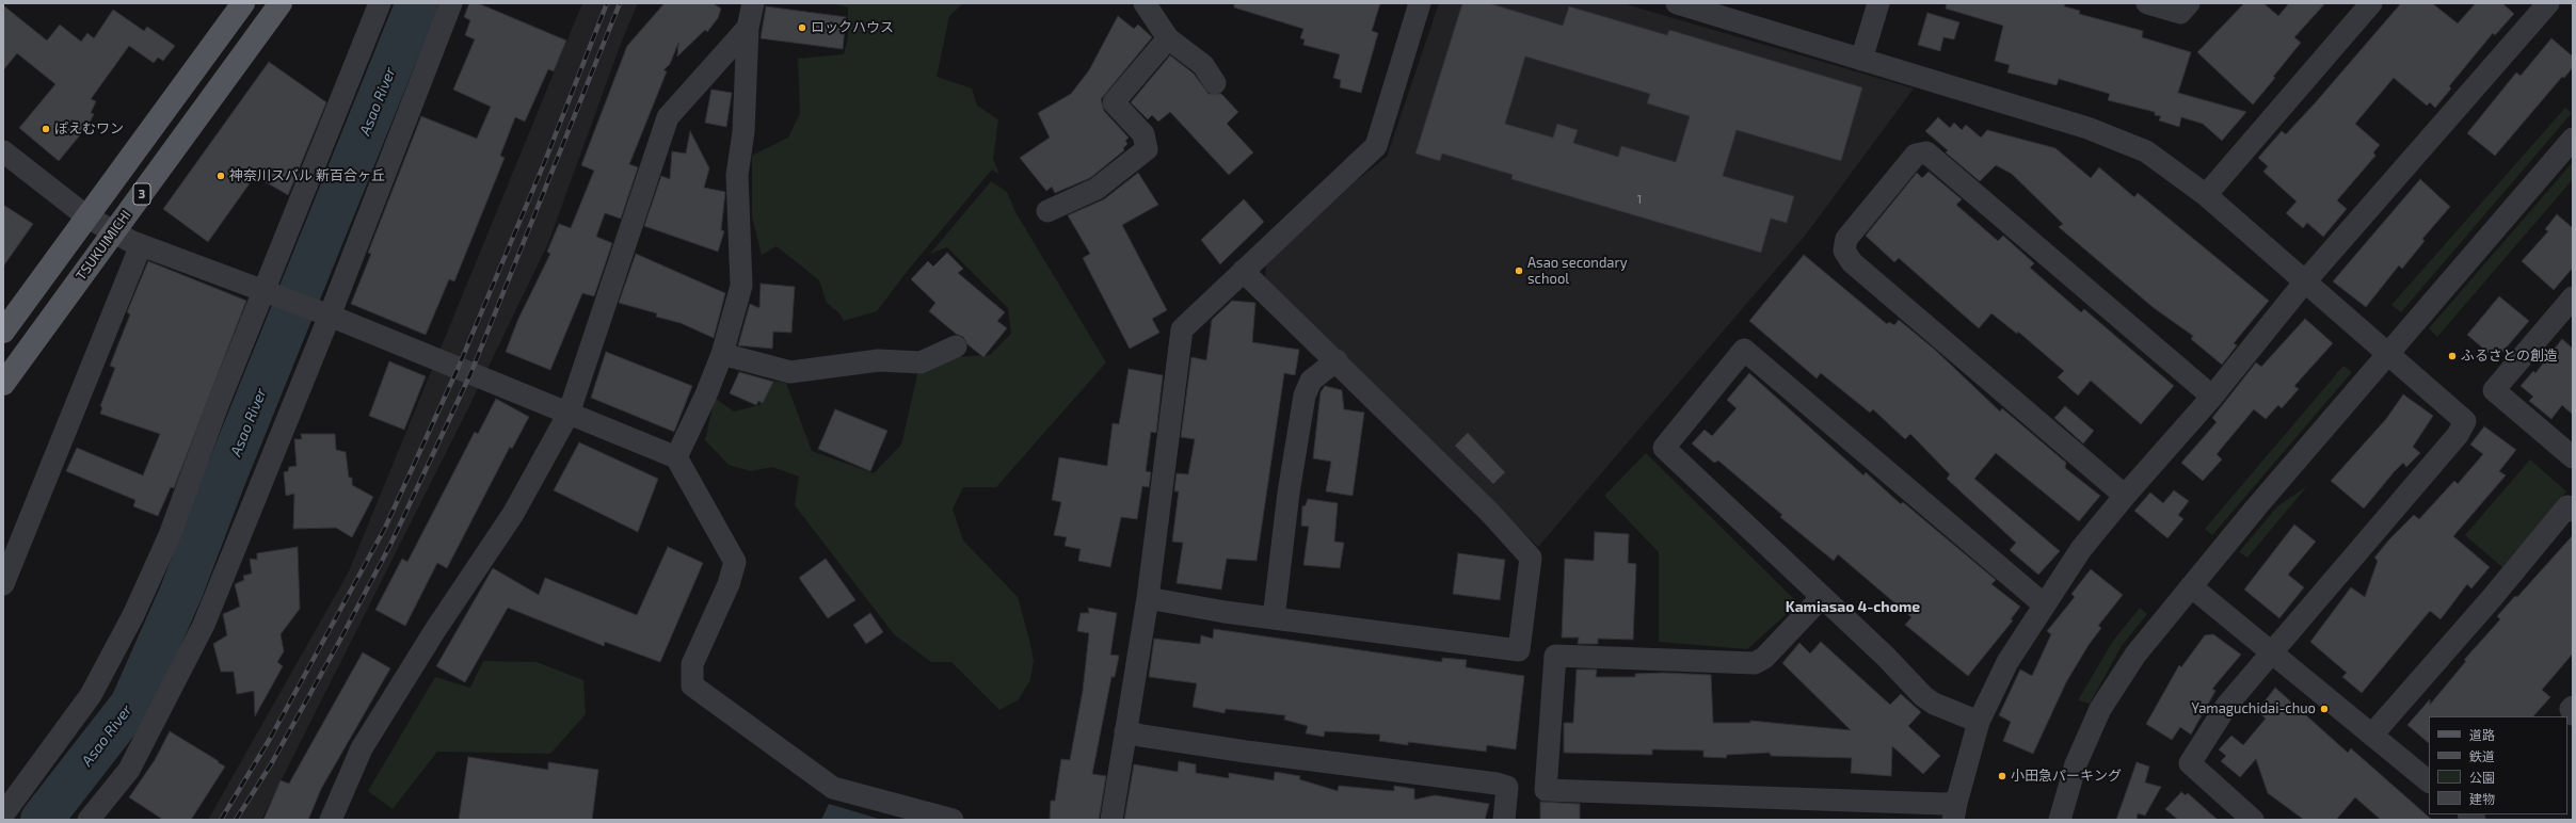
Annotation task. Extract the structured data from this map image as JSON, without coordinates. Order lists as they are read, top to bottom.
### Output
{
  "streets": {
    "main road": ["3", "TSUKUIMICHI"]
  },
  "districts": ["Kamiasao 4-chome"],
  "water": ["Asao River"],
  "places": [
    "ロックハウス",
    "ぽえむワン",
    "神奈川スバル 新百合ヶ丘",
    "Asao secondary school",
    "ふるさとの創造",
    "Yamaguchidai-chuo",
    "小田急パーキング"
  ],
  "house_numbers": ["1"],
  "legend": [
    "道路",
    "鉄道",
    "公園",
    "建物"
  ]
}
